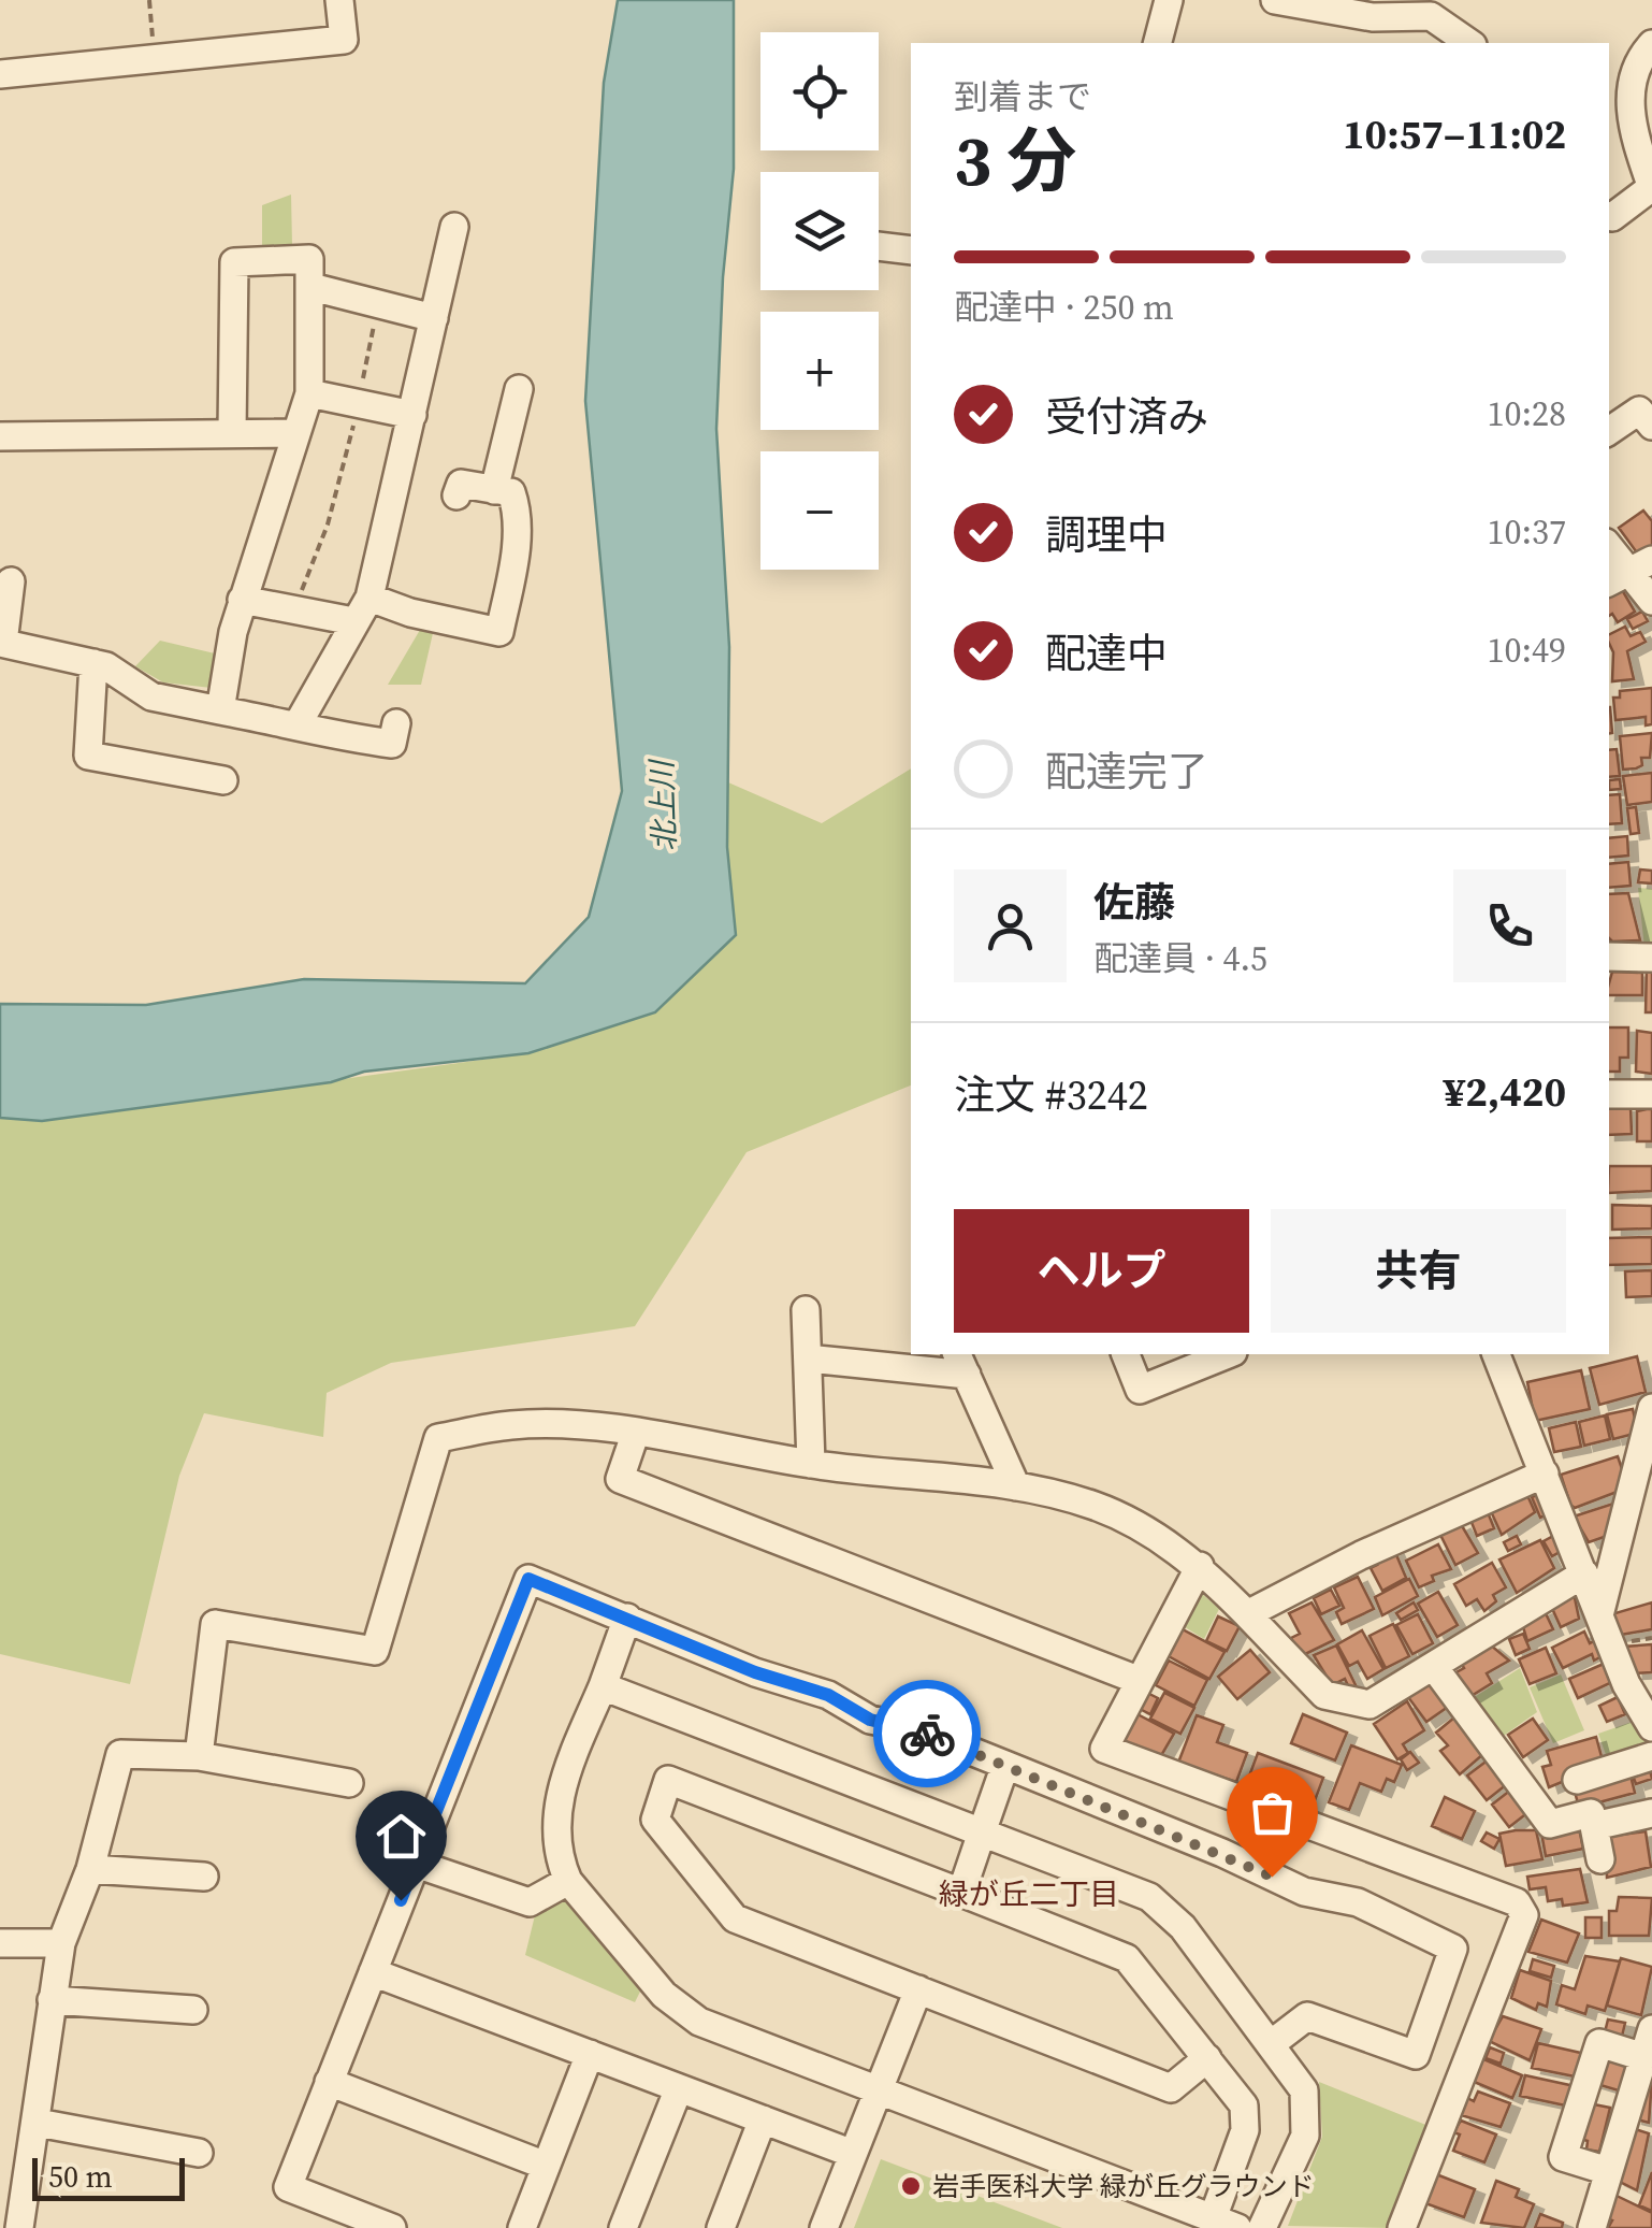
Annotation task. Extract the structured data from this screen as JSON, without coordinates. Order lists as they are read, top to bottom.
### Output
{
  "districts": ["緑が丘二丁目"],
  "water": ["北上川"],
  "places": ["岩手医科大学 緑が丘グラウンド"],
  "scale_bar": "50 m",
  "page": {
    "map_buttons": ["+", "−"],
    "heading": ["3 分", "到着まで", "10:57–11:02"],
    "panel": [
      "佐藤",
      "配達員 · 4.5",
      "注文 #3242",
      "¥2,420"
    ],
    "bar": "配達中 · 250 m",
    "list": [
      ["受付済み", "10:28"],
      ["調理中", "10:37"],
      ["配達中", "10:49"],
      "配達完了"
    ],
    "buttons": ["ヘルプ", "共有"],
    "scale": "50 m"
  }
}
